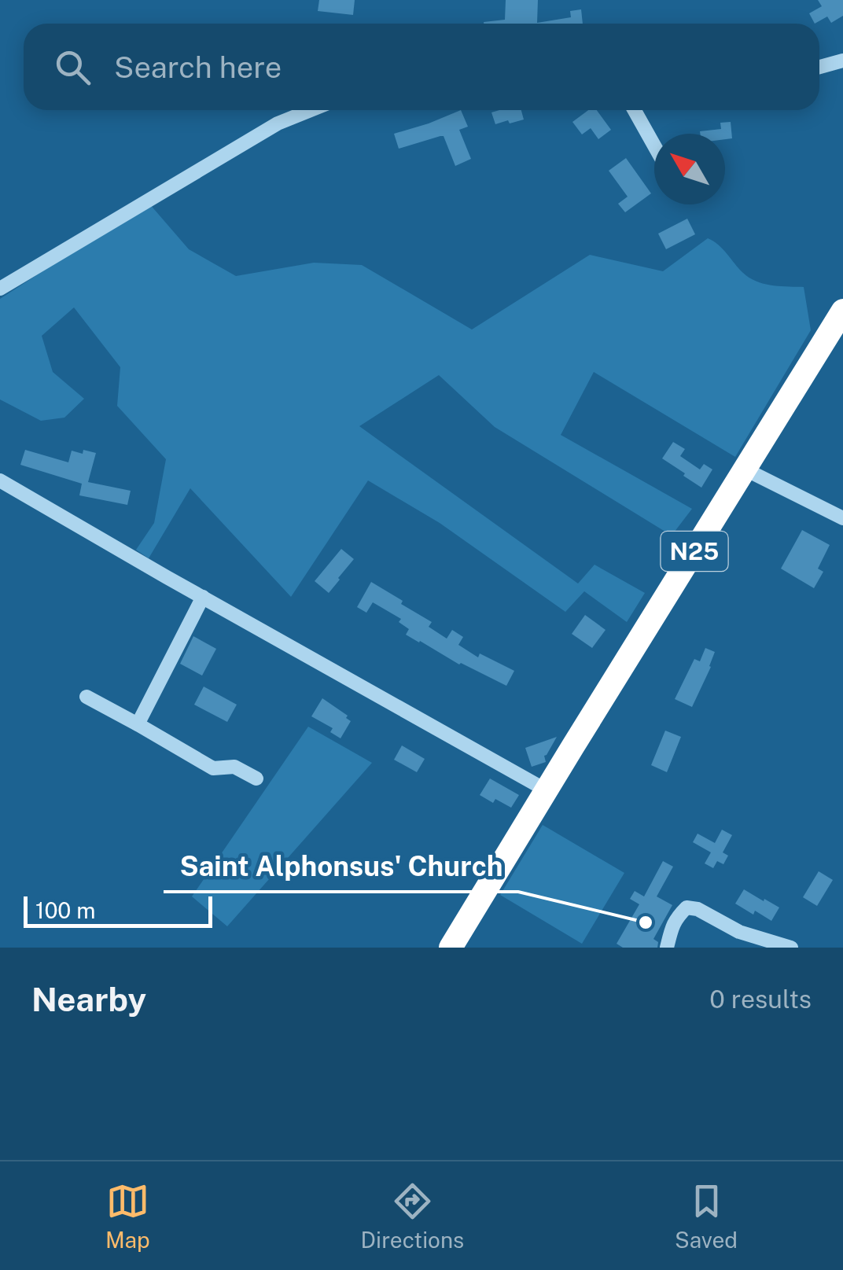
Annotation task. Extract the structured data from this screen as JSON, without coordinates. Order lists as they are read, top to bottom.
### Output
{
  "streets": {
    "highway": ["N25"]
  },
  "places": ["Saint Alphonsus' Church"],
  "scale_bar": "100 m",
  "north": "top left",
  "page": {
    "search": "Search here",
    "scale": "100 m",
    "heading": ["Nearby", "0 results"],
    "nav": ["Map", "Directions", "Saved"]
  }
}
